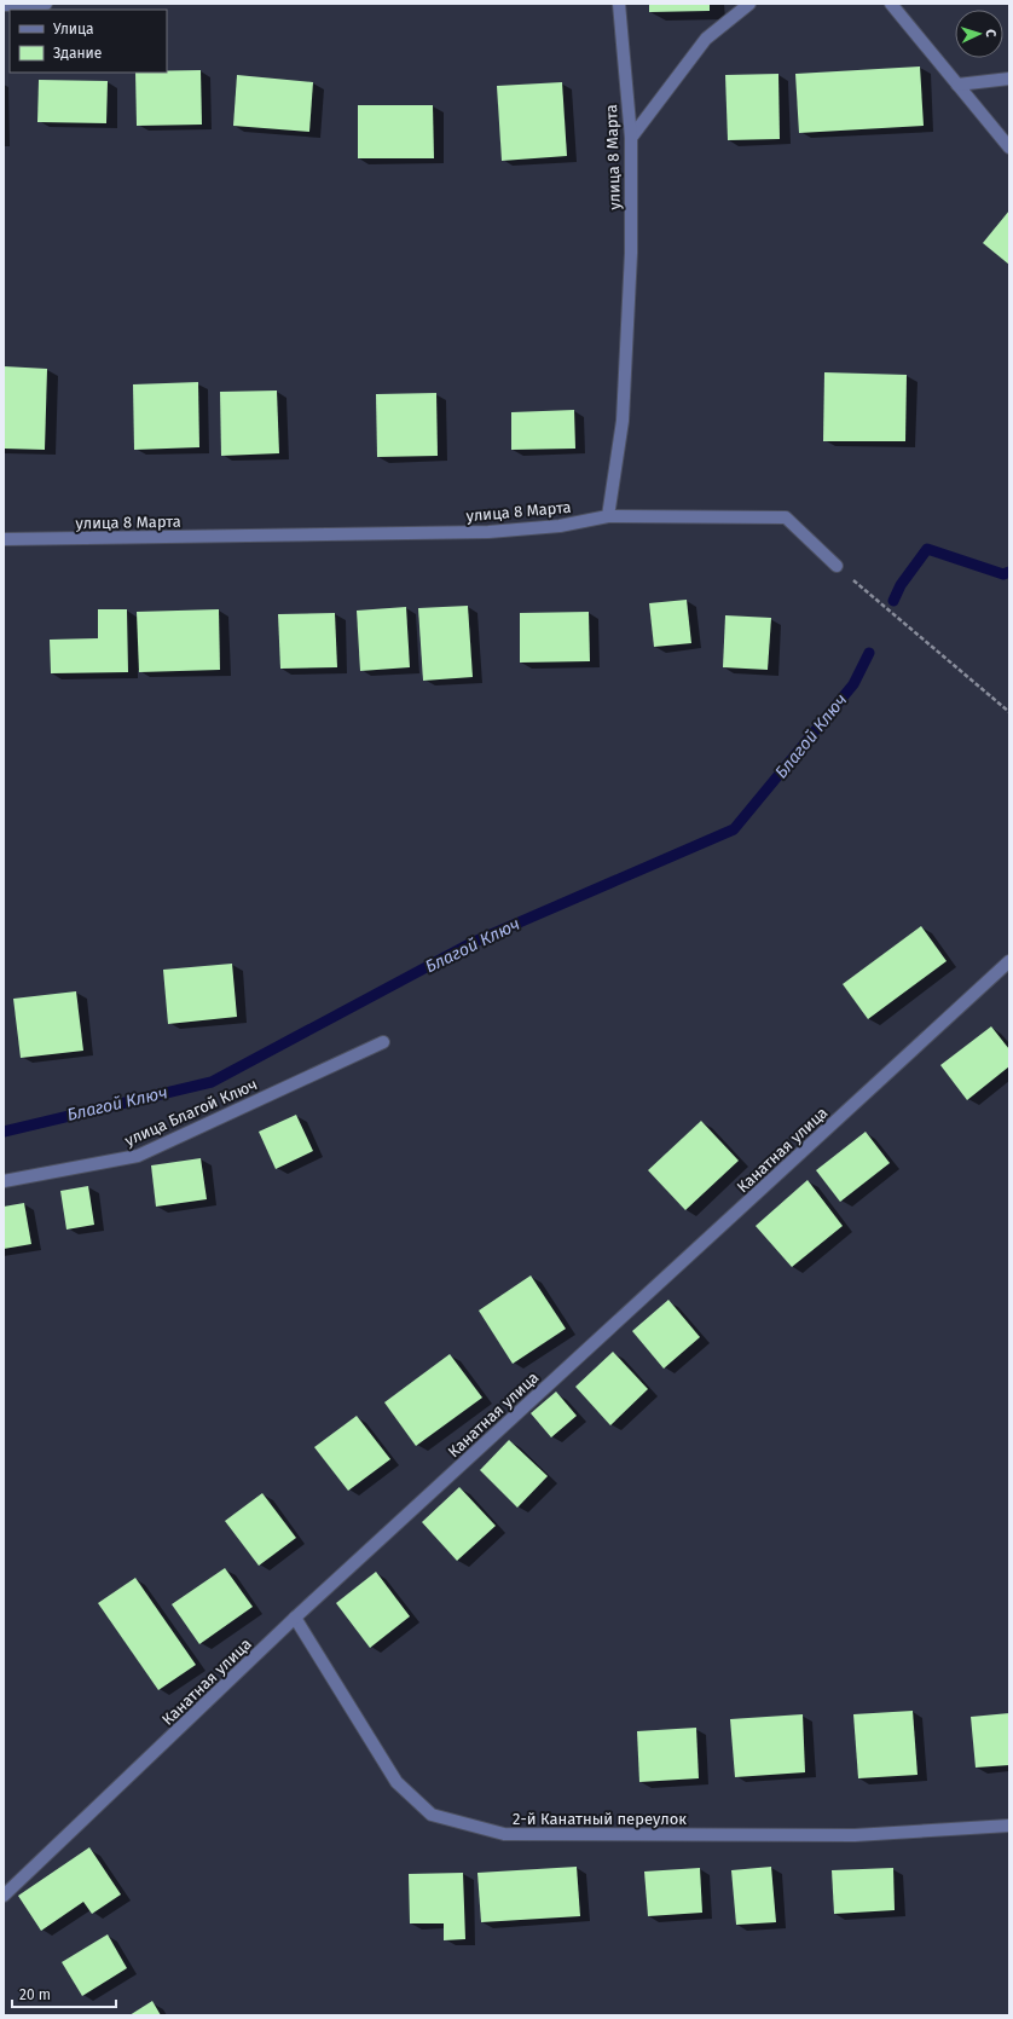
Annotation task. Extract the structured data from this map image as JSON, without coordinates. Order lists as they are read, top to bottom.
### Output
{
  "streets": {
    "street": [
      "улица 8 Марта",
      "улица Благой Ключ",
      "Канатная улица",
      "2-й Канатный переулок"
    ]
  },
  "crossings": [
    ["Канатная улица", "2-й Канатный переулок"]
  ],
  "water": ["Благой Ключ"],
  "legend": ["Улица", "Здание"],
  "scale_bar": "20 m",
  "north": "right"
}
